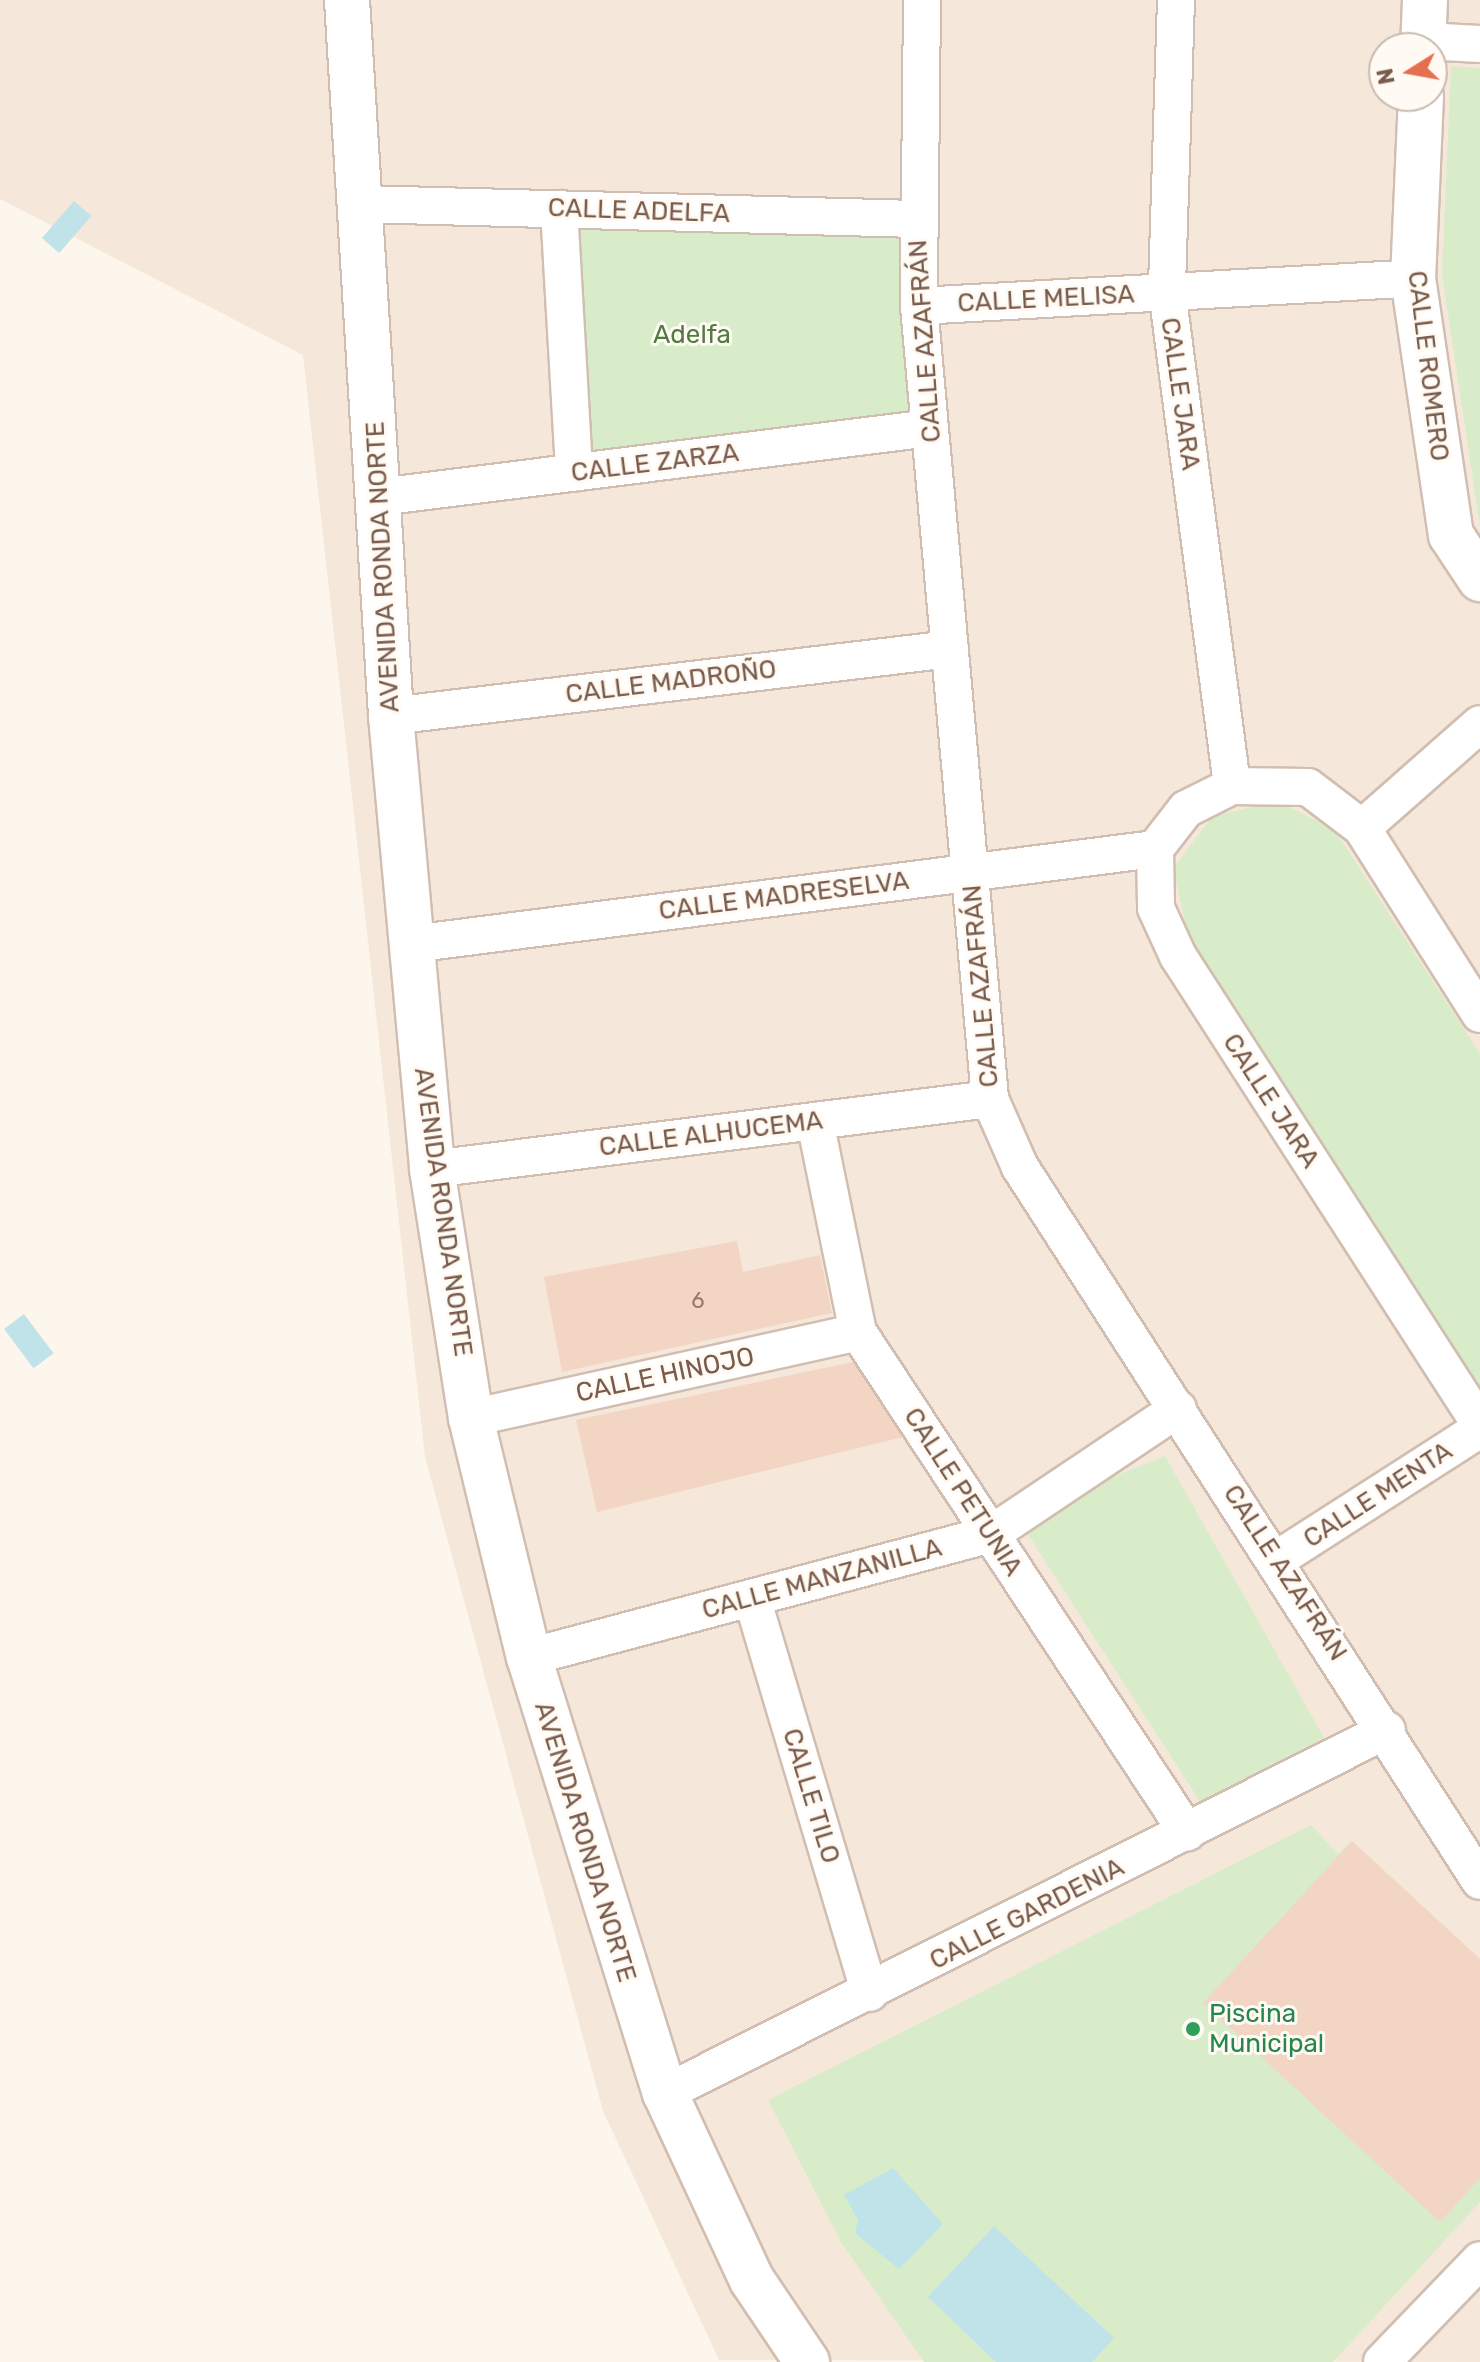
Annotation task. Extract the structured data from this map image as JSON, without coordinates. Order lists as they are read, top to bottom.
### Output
{
  "streets": {
    "street": [
      "CALLE ADELFA",
      "CALLE MELISA",
      "CALLE AZAFRÁN",
      "CALLE ROMERO",
      "CALLE JARA",
      "CALLE ZARZA",
      "AVENIDA RONDA NORTE",
      "CALLE MADROÑO",
      "CALLE MADRESELVA",
      "CALLE ALHUCEMA",
      "CALLE HINOJO",
      "CALLE PETUNIA",
      "CALLE MENTA",
      "CALLE MANZANILLA",
      "CALLE TILO",
      "CALLE GARDENIA"
    ]
  },
  "crossings": [
    ["CALLE ADELFA", "CALLE AZAFRÁN"],
    ["CALLE ADELFA", "AVENIDA RONDA NORTE"],
    ["CALLE MELISA", "CALLE AZAFRÁN"],
    ["CALLE MELISA", "CALLE ROMERO"],
    ["CALLE MELISA", "CALLE JARA"],
    ["CALLE AZAFRÁN", "CALLE ZARZA"],
    ["CALLE AZAFRÁN", "CALLE MADROÑO"],
    ["CALLE AZAFRÁN", "CALLE MADRESELVA"],
    ["CALLE AZAFRÁN", "CALLE ALHUCEMA"],
    ["CALLE AZAFRÁN", "CALLE MENTA"],
    ["CALLE AZAFRÁN", "CALLE MANZANILLA"],
    ["CALLE AZAFRÁN", "CALLE GARDENIA"],
    ["CALLE JARA", "CALLE MADRESELVA"],
    ["CALLE JARA", "CALLE MENTA"],
    ["CALLE ZARZA", "AVENIDA RONDA NORTE"],
    ["AVENIDA RONDA NORTE", "CALLE MADROÑO"],
    ["AVENIDA RONDA NORTE", "CALLE MADRESELVA"],
    ["AVENIDA RONDA NORTE", "CALLE ALHUCEMA"],
    ["AVENIDA RONDA NORTE", "CALLE HINOJO"],
    ["AVENIDA RONDA NORTE", "CALLE MANZANILLA"],
    ["AVENIDA RONDA NORTE", "CALLE GARDENIA"],
    ["CALLE ALHUCEMA", "CALLE PETUNIA"],
    ["CALLE HINOJO", "CALLE PETUNIA"],
    ["CALLE PETUNIA", "CALLE MANZANILLA"],
    ["CALLE PETUNIA", "CALLE GARDENIA"],
    ["CALLE MANZANILLA", "CALLE TILO"],
    ["CALLE TILO", "CALLE GARDENIA"]
  ],
  "parks": ["Adelfa"],
  "places": ["Piscina Municipal"],
  "house_numbers": ["6"],
  "north": "left"
}
